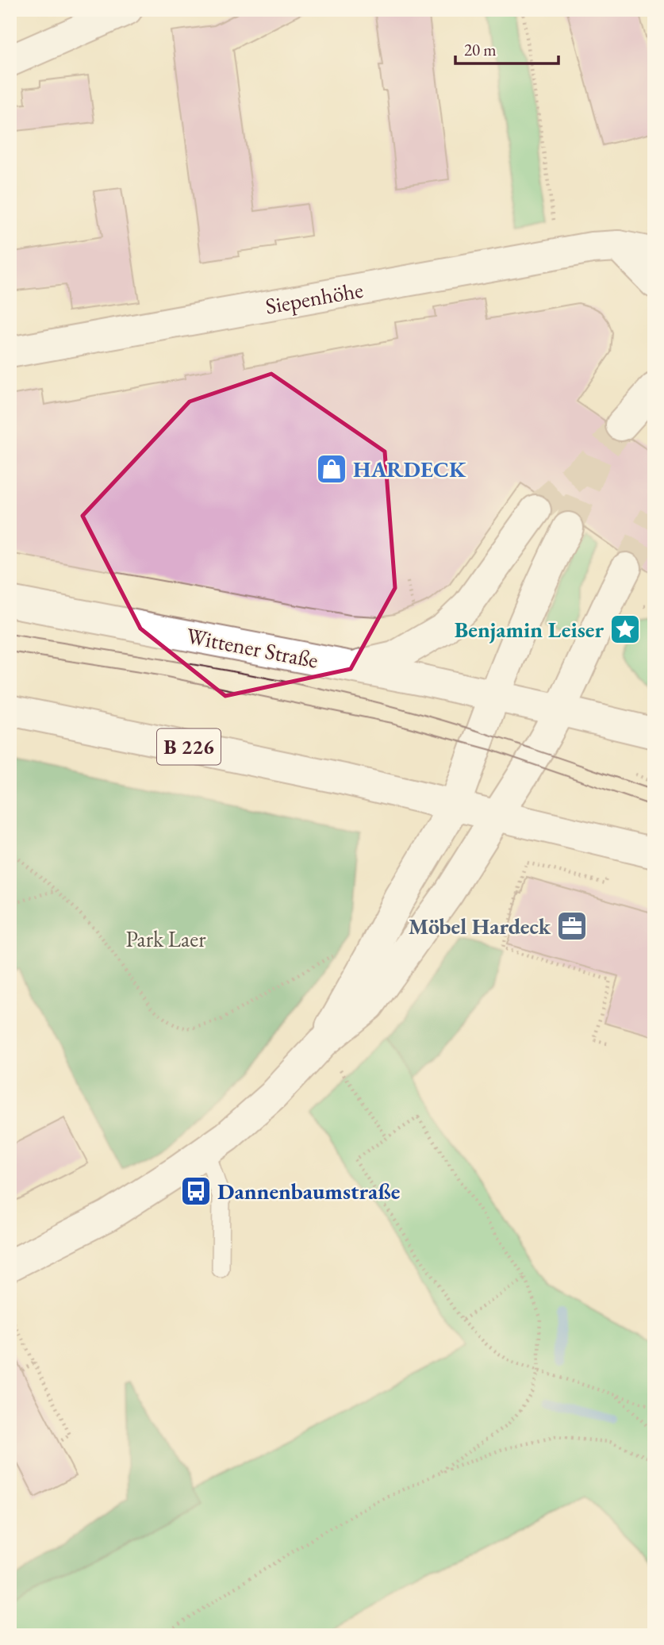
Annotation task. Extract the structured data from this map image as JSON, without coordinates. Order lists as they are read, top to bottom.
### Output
{
  "streets": {
    "main road": ["Siepenhöhe", "Wittener Straße", "B 226"]
  },
  "parks": ["Park Laer"],
  "places": {
    "shop": ["HARDECK"],
    "place": ["Benjamin Leiser"],
    "office": ["Möbel Hardeck"],
    "bus stop": ["Dannenbaumstraße"]
  },
  "scale_bar": "20 m"
}
